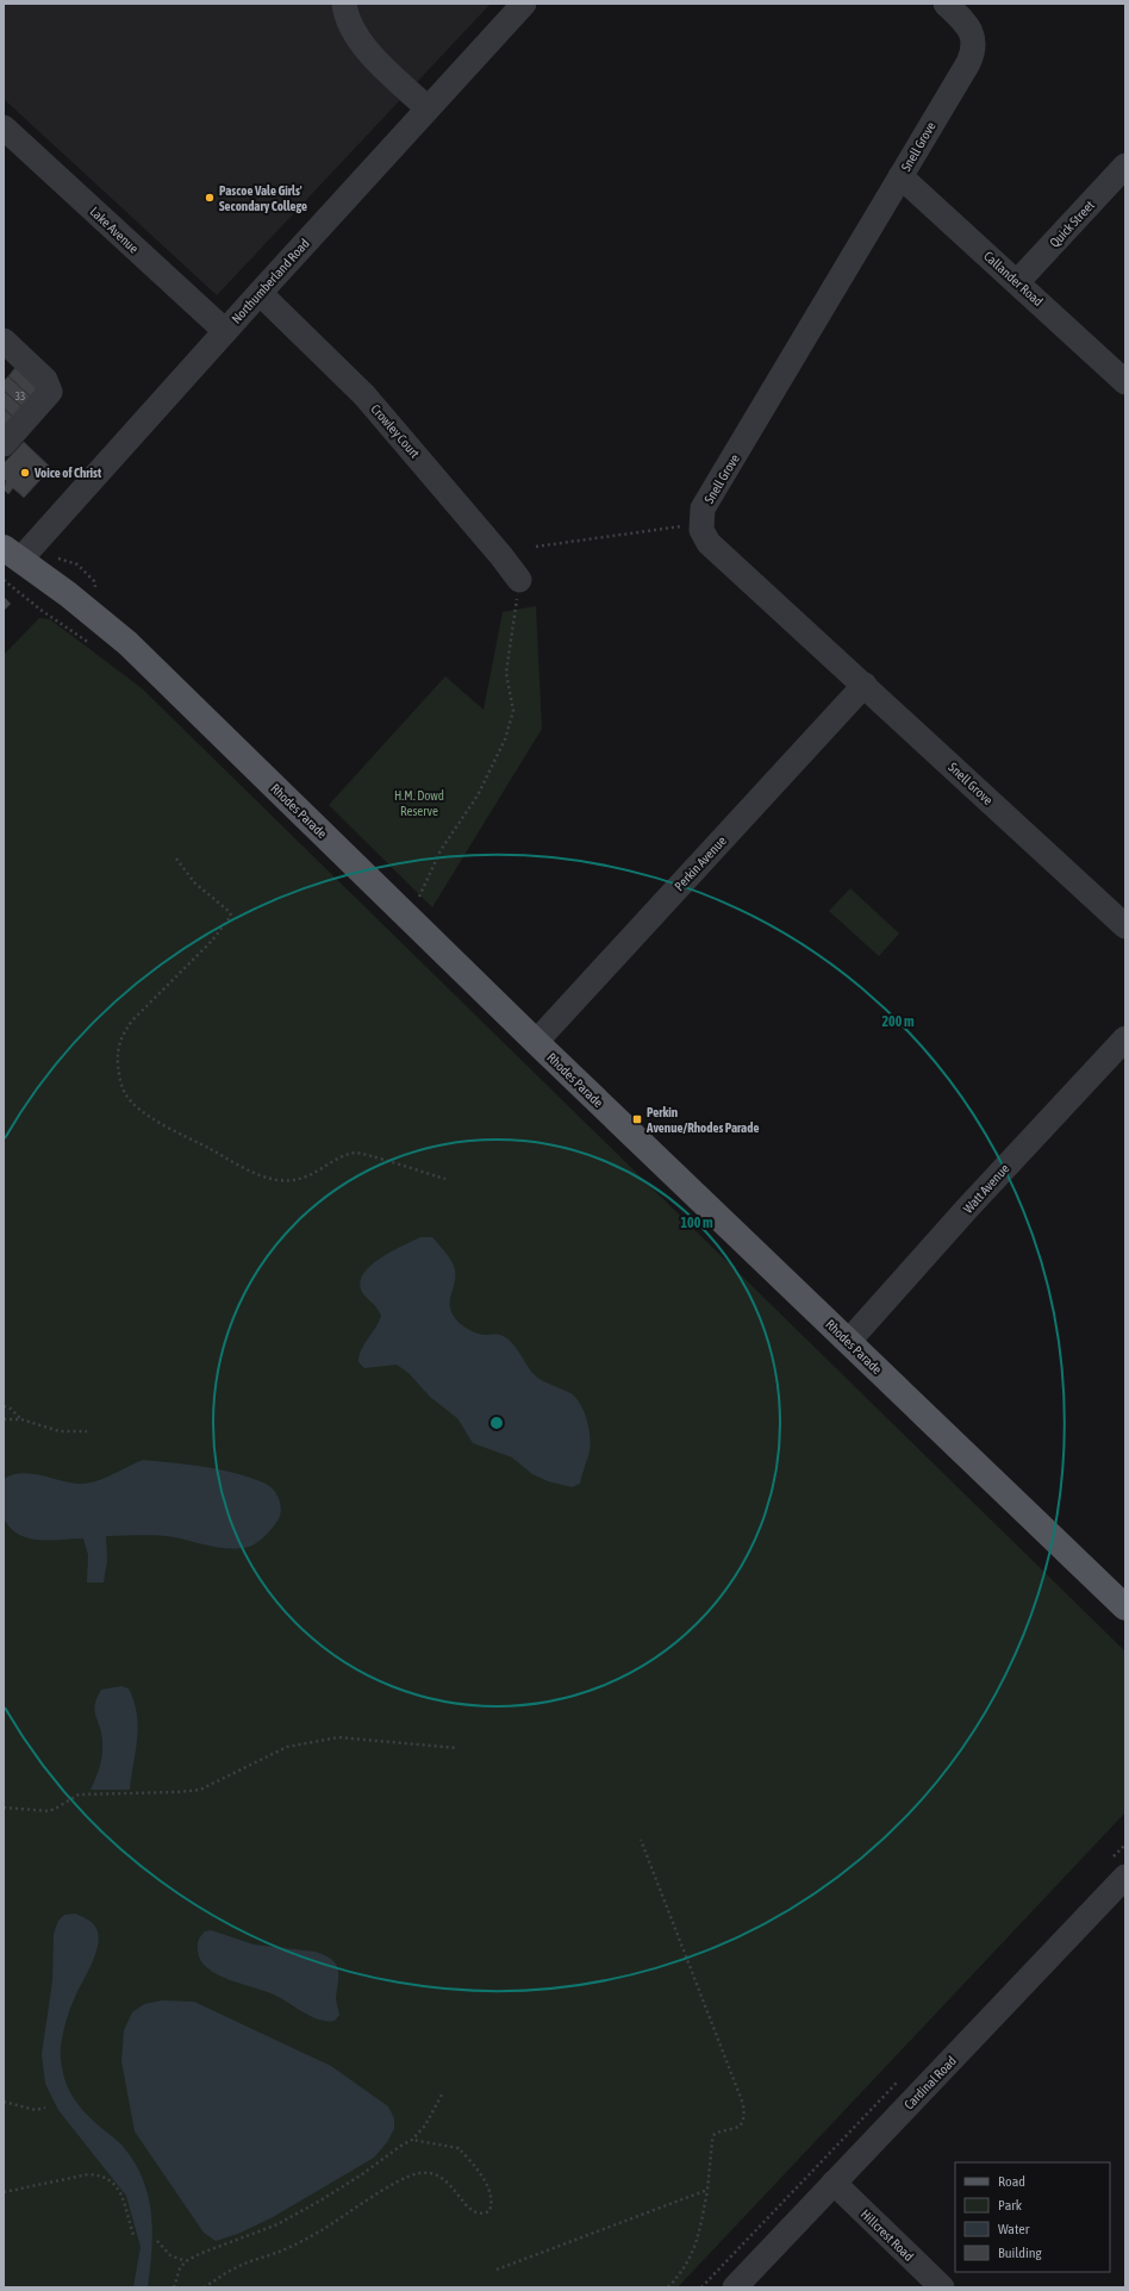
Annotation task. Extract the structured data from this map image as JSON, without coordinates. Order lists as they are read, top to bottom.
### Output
{
  "streets": {
    "main road": ["Rhodes Parade"],
    "street": [
      "Snell Grove",
      "Quick Street",
      "Lake Avenue",
      "Callander Road",
      "Northumberland Road",
      "Crowley Court",
      "Perkin Avenue",
      "Watt Avenue",
      "Cardinal Road",
      "Hillcrest Road"
    ]
  },
  "crossings": [
    ["Snell Grove", "Callander Road"],
    ["Snell Grove", "Perkin Avenue"],
    ["Quick Street", "Callander Road"],
    ["Lake Avenue", "Northumberland Road"],
    ["Northumberland Road", "Crowley Court"],
    ["Northumberland Road", "Rhodes Parade"],
    ["Rhodes Parade", "Perkin Avenue"],
    ["Rhodes Parade", "Watt Avenue"],
    ["Cardinal Road", "Hillcrest Road"]
  ],
  "parks": ["H.M. Dowd Reserve"],
  "places": {
    "other": ["Pascoe Vale Girls' Secondary College", "Voice of Christ"],
    "transit": ["Perkin Avenue/Rhodes Parade"]
  },
  "house_numbers": ["33"],
  "legend": [
    "Road",
    "Park",
    "Water",
    "Building"
  ],
  "rings": ["200 m", "100 m"]
}
